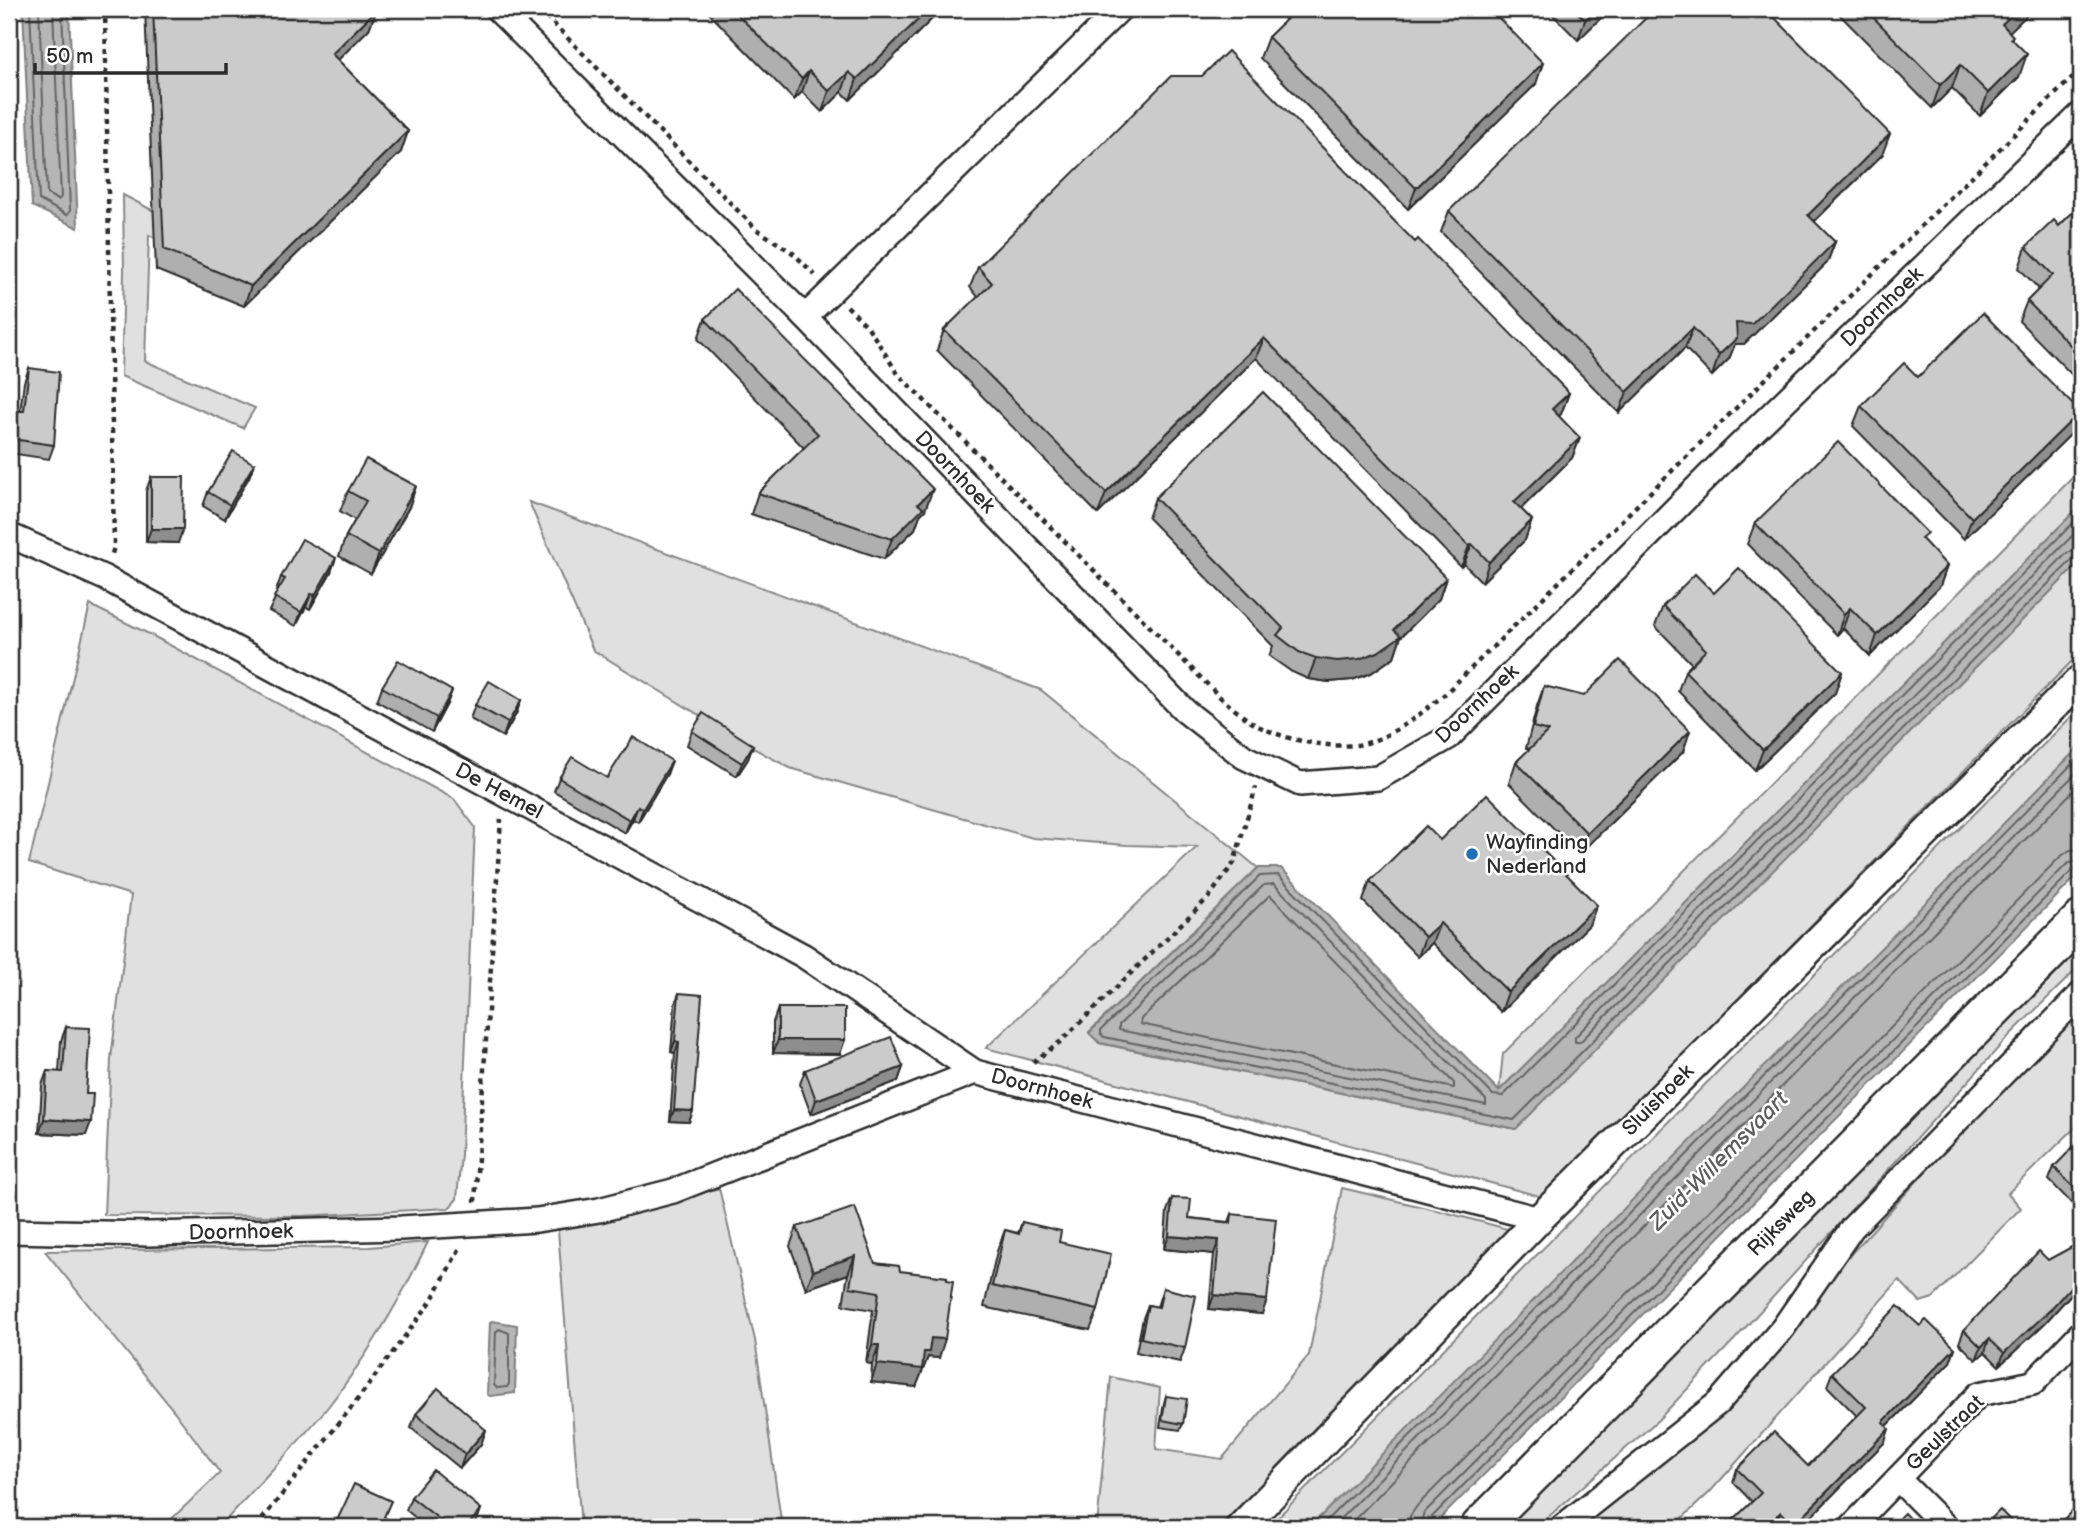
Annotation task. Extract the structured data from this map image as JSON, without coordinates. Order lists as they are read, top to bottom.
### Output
{
  "streets": {
    "main road": ["Rijksweg"],
    "street": [
      "Doornhoek",
      "De Hemel",
      "Sluishoek",
      "Geulstraat"
    ]
  },
  "crossings": [
    ["Doornhoek", "De Hemel"],
    ["Doornhoek", "Sluishoek"]
  ],
  "water": ["Zuid-Willemsvaart"],
  "places": ["Wayfinding Nederland"],
  "scale_bar": "50 m"
}
